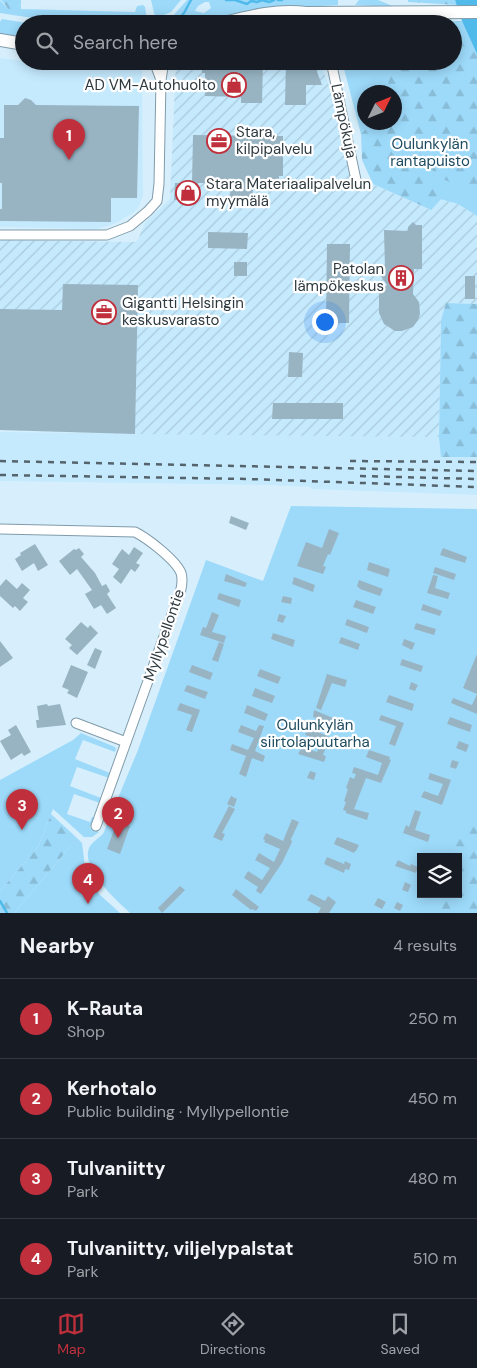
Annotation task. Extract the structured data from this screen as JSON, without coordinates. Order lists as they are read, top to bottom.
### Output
{
  "streets": {
    "street": ["Lämpökuja", "Myllypellontie"]
  },
  "parks": ["Oulunkylän rantapuisto", "Oulunkylän siirtolapuutarha"],
  "places": {
    "shop": ["AD VM-Autohuolto", "Stara Materiaalipalvelun myymälä"],
    "office": ["Stara, kilpipalvelu", "Gigantti Helsingin keskusvarasto"],
    "building": ["Patolan lämpökeskus"]
  },
  "north": "top right",
  "page": {
    "search": "Search here",
    "pins": [
      "1",
      "3",
      "2",
      "4"
    ],
    "heading": ["Nearby", "4 results"],
    "list": [
      {
        "mark": "1",
        "name": "K-Rauta",
        "note": "Shop",
        "value": "250 m"
      },
      {
        "mark": "2",
        "name": "Kerhotalo",
        "note": "Public building · Myllypellontie",
        "value": "450 m"
      },
      {
        "mark": "3",
        "name": "Tulvaniitty",
        "note": "Park",
        "value": "480 m"
      },
      {
        "mark": "4",
        "name": "Tulvaniitty, viljelypalstat",
        "note": "Park",
        "value": "510 m"
      }
    ],
    "nav": ["Map", "Directions", "Saved"]
  }
}
